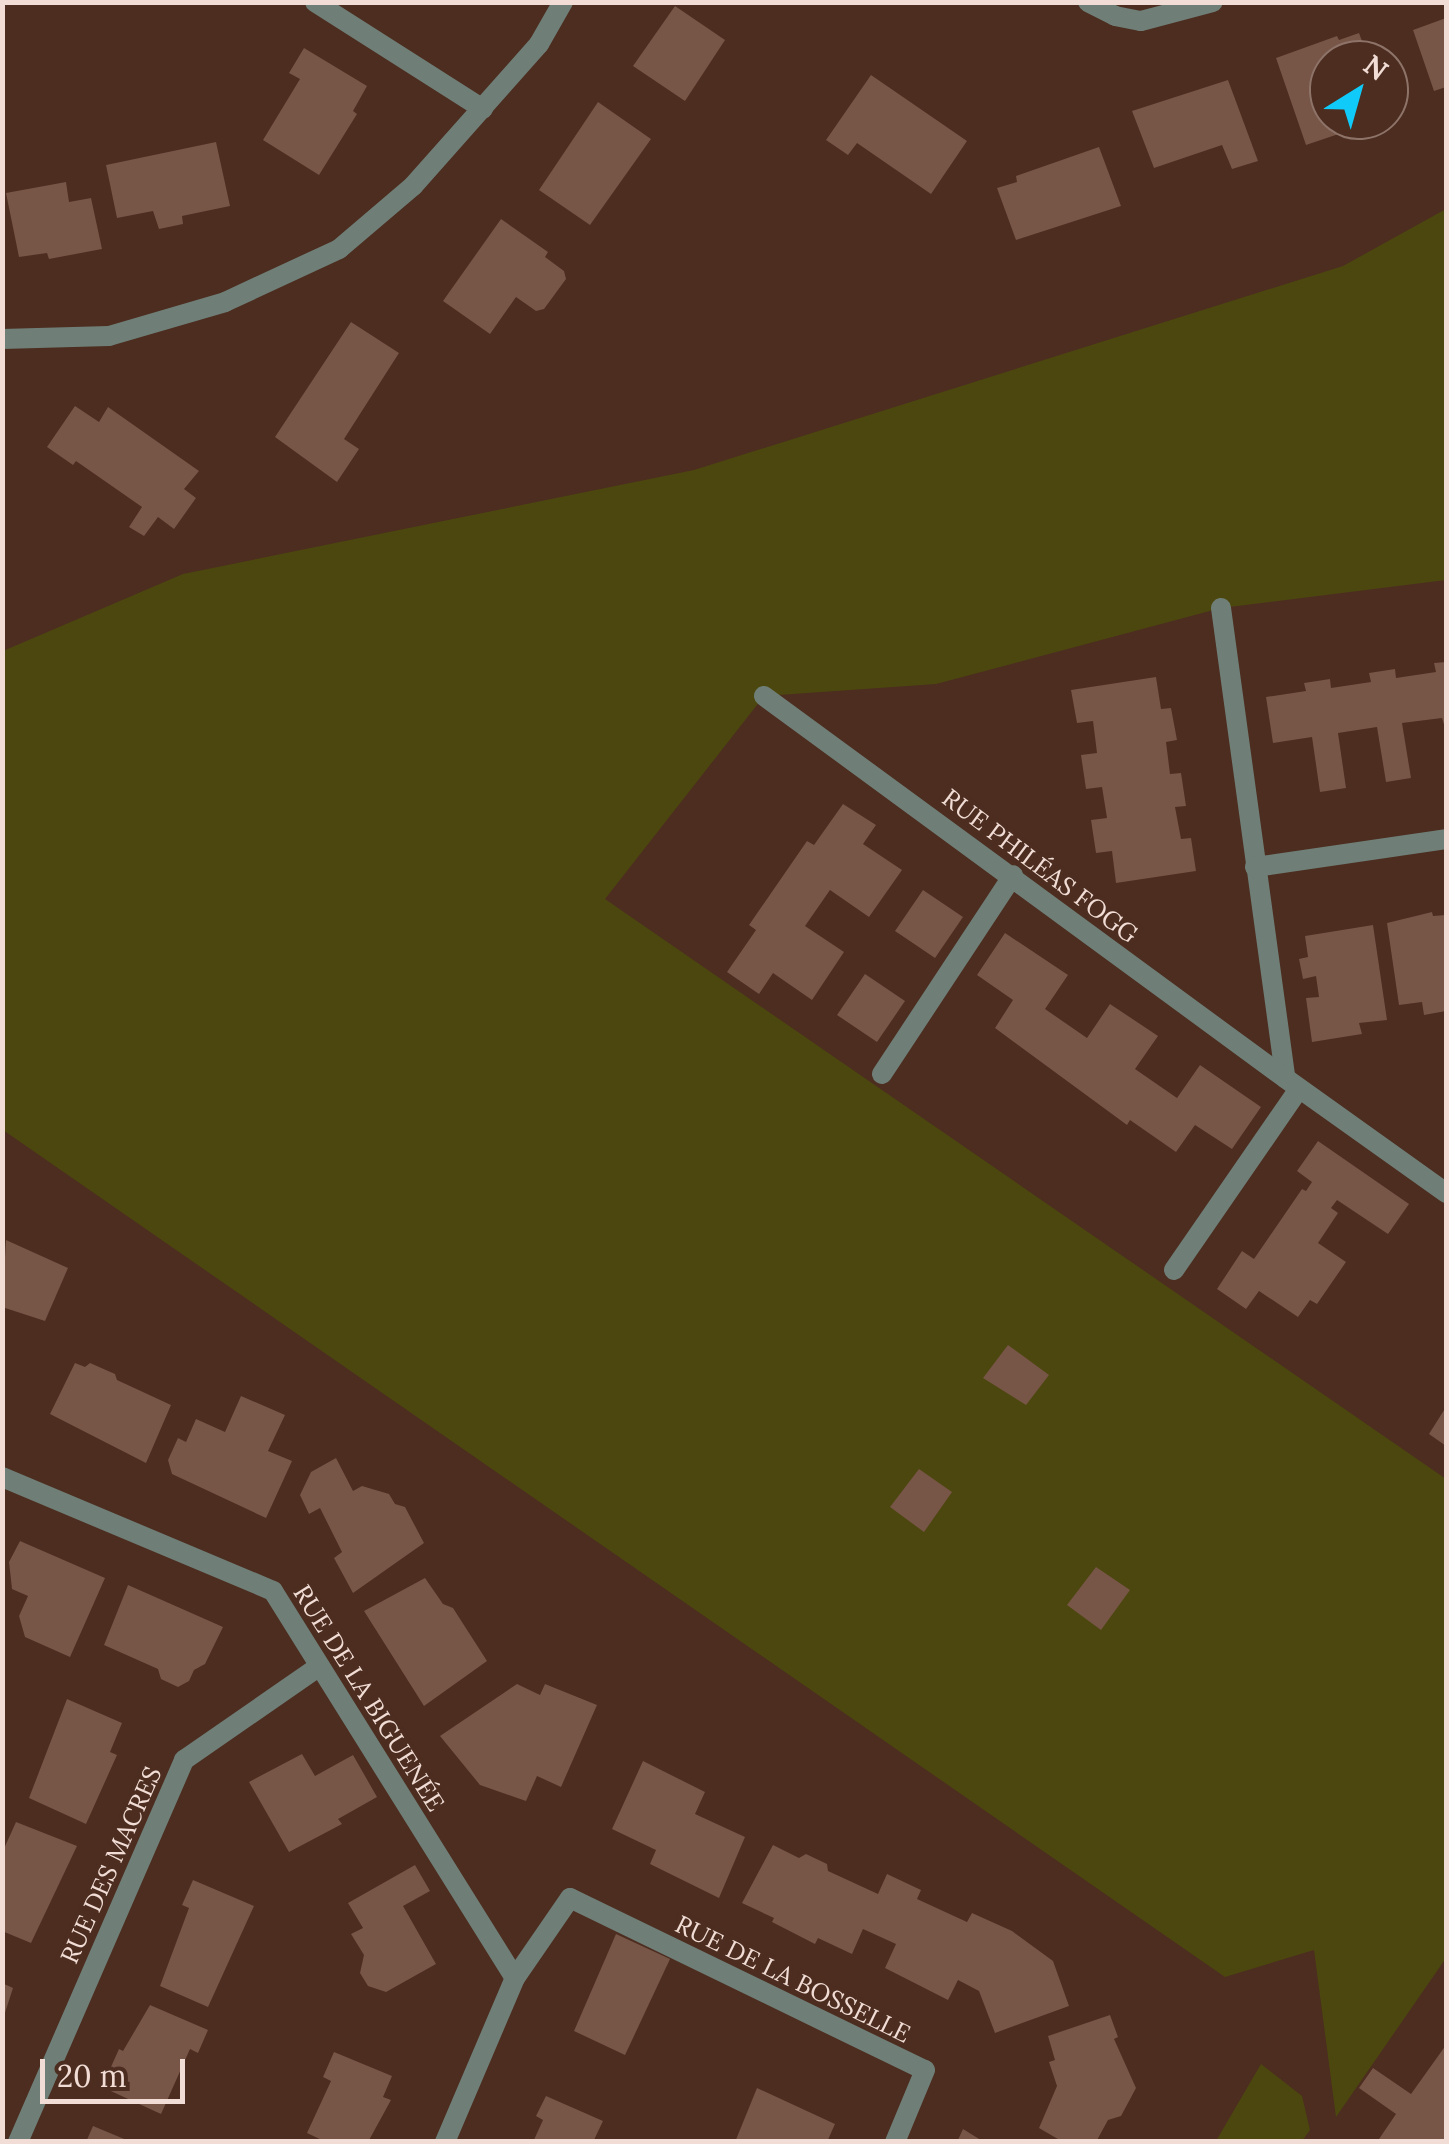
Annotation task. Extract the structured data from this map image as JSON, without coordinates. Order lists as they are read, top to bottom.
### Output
{
  "streets": {
    "street": [
      "RUE PHILÉAS FOGG",
      "RUE DE LA BIGUENÉE",
      "RUE DES MACRES",
      "RUE DE LA BOSSELLE"
    ]
  },
  "crossings": [
    ["RUE DE LA BIGUENÉE", "RUE DES MACRES"],
    ["RUE DE LA BIGUENÉE", "RUE DE LA BOSSELLE"]
  ],
  "scale_bar": "20 m",
  "north": "top right"
}
